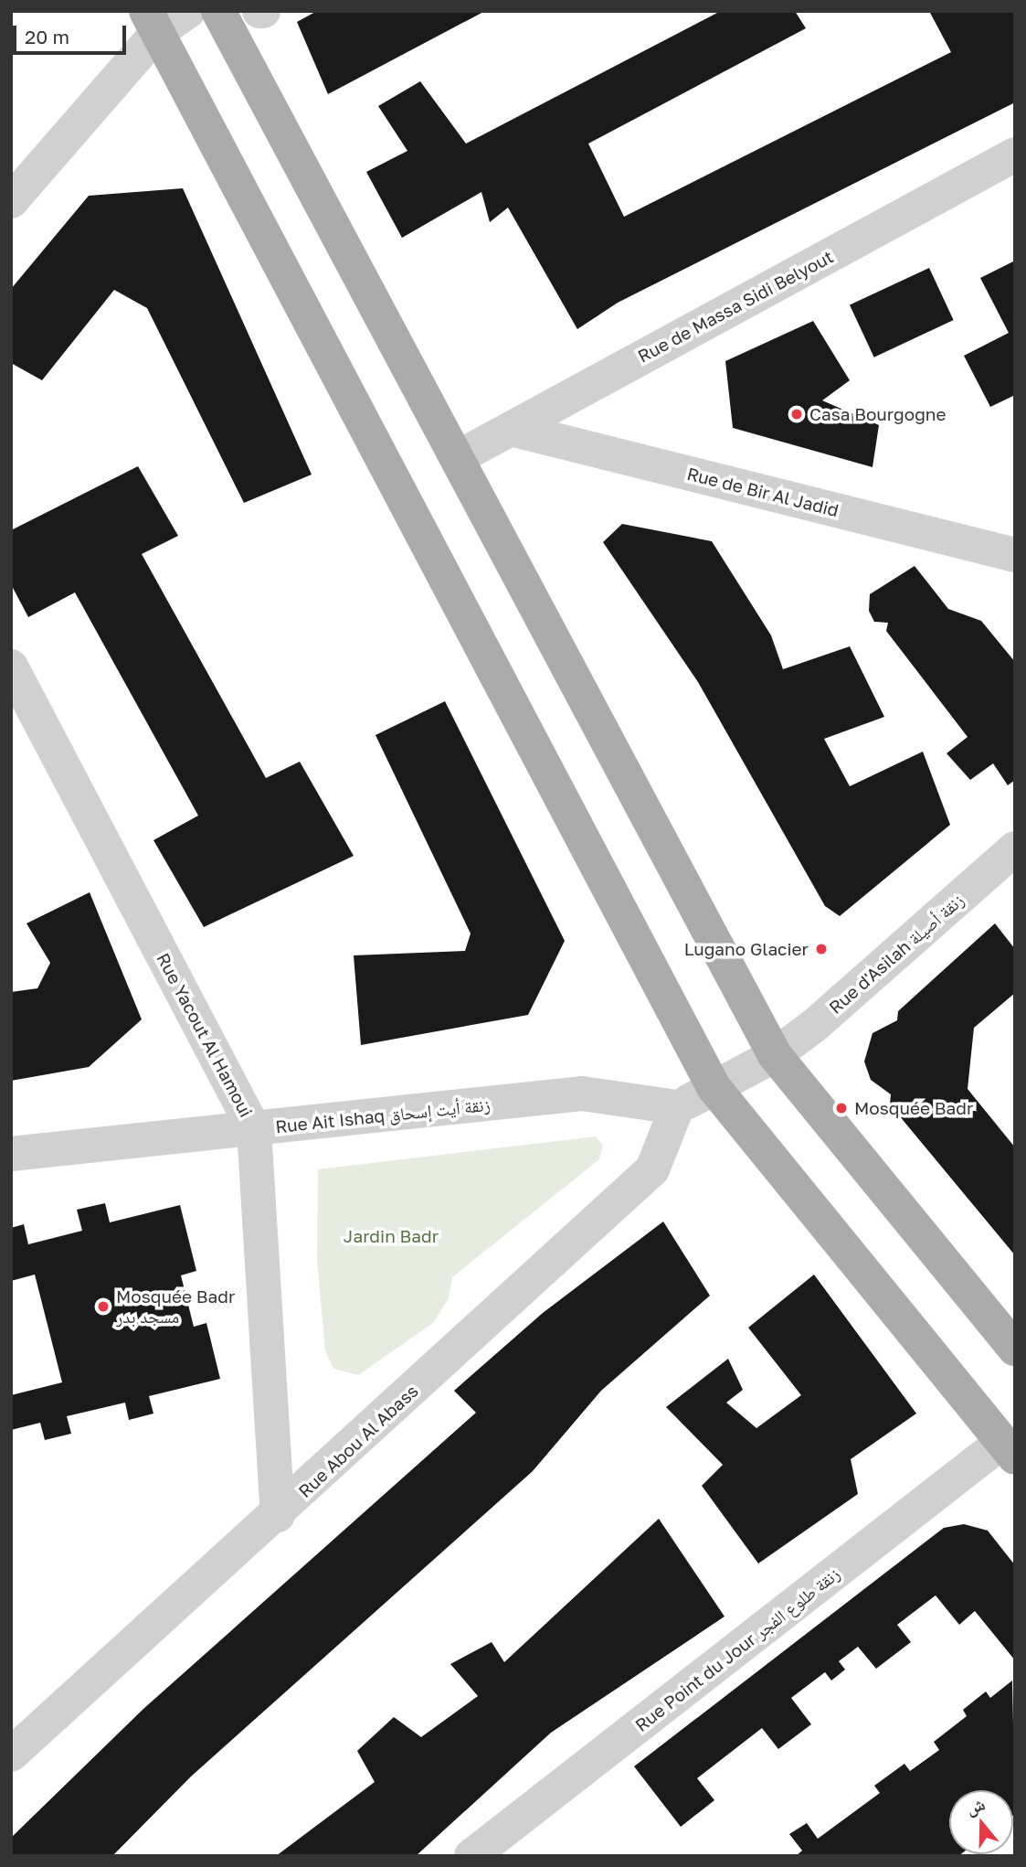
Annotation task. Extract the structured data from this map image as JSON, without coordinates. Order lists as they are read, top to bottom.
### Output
{
  "streets": {
    "street": [
      "Rue de Massa Sidi Belyout",
      "Rue de Bir Al Jadid",
      "Rue d'Asilah زنقة أصيلة",
      "Rue Yacout Al Hamoui",
      "Rue Ait Ishaq زنقة أيت إسحاق",
      "Rue Abou Al Abass",
      "Rue Point du Jour زنقة طلوع الفجر"
    ]
  },
  "crossings": [
    ["Rue de Massa Sidi Belyout", "Rue de Bir Al Jadid"],
    ["Rue d'Asilah زنقة أصيلة", "Rue Ait Ishaq زنقة أيت إسحاق"],
    ["Rue d'Asilah زنقة أصيلة", "Rue Abou Al Abass"],
    ["Rue Yacout Al Hamoui", "Rue Ait Ishaq زنقة أيت إسحاق"],
    ["Rue Yacout Al Hamoui", "Rue Abou Al Abass"],
    ["Rue Ait Ishaq زنقة أيت إسحاق", "Rue Abou Al Abass"]
  ],
  "parks": ["Jardin Badr"],
  "places": [
    "Casa Bourgogne",
    "Lugano Glacier",
    "Mosquée Badr",
    "Mosquée Badr مسجد بدر"
  ],
  "scale_bar": "20 m",
  "north": "top"
}
